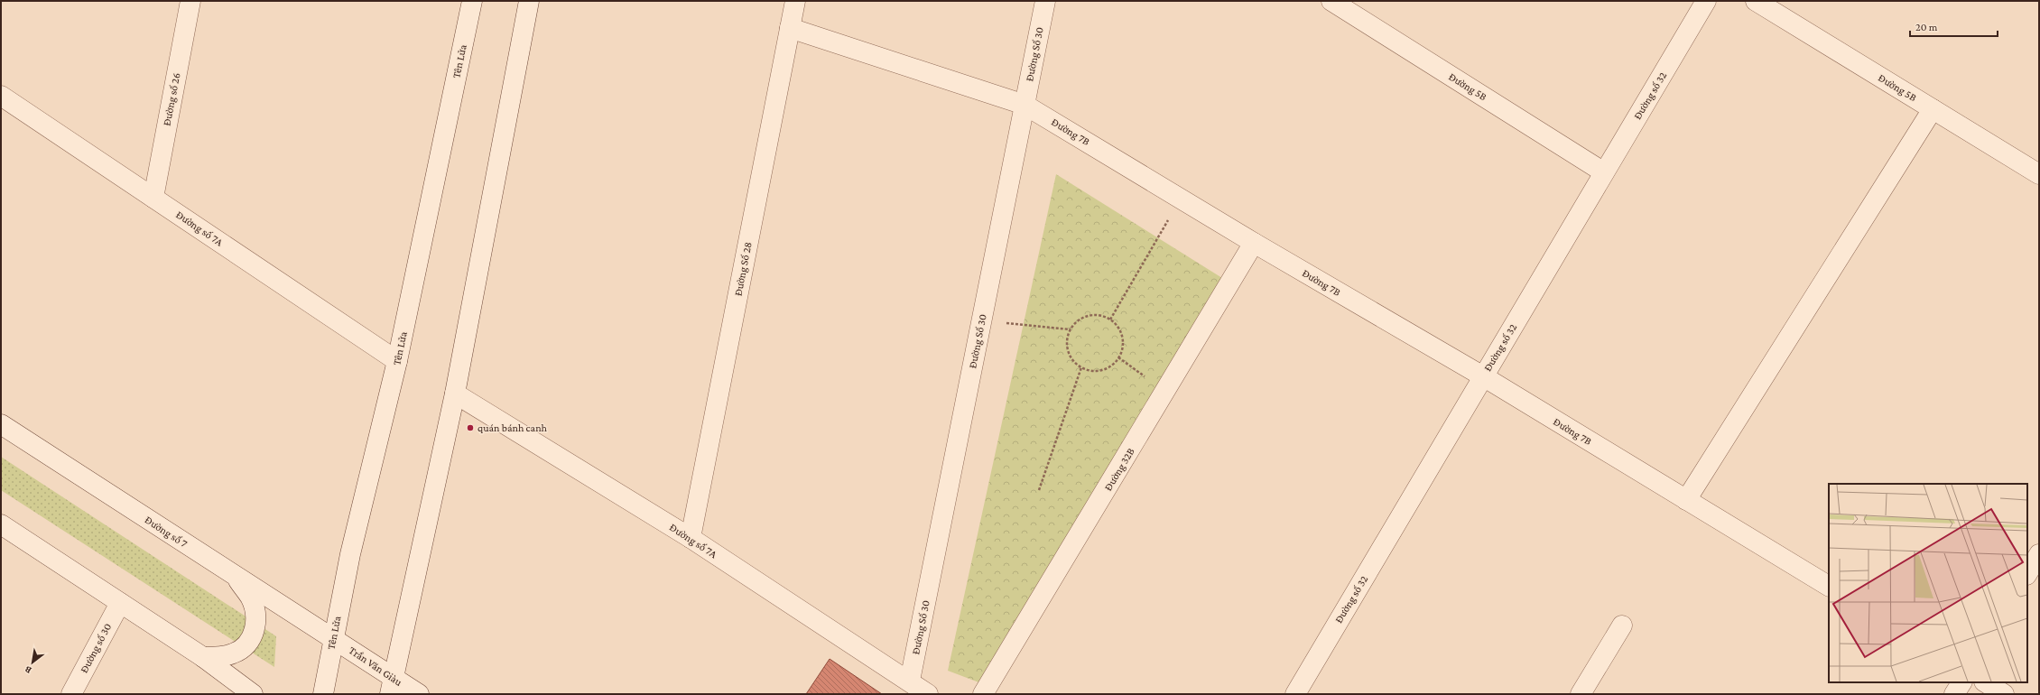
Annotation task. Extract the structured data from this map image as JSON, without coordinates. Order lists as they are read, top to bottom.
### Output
{
  "streets": {
    "street": [
      "Đường Số 30",
      "Tên Lửa",
      "Đường 5B",
      "Đường số 32",
      "Đường số 26",
      "Đường 7B",
      "Đường số 7A",
      "Đường Số 28",
      "Đường 32B",
      "Đường số 7",
      "Đường số 30",
      "Trần Văn Giàu"
    ]
  },
  "crossings": [
    ["Đường Số 30", "Đường 7B"],
    ["Đường Số 30", "Đường số 7A"],
    ["Tên Lửa", "Đường số 7A"],
    ["Tên Lửa", "Đường số 7"],
    ["Tên Lửa", "Trần Văn Giàu"],
    ["Đường 5B", "Đường số 32"],
    ["Đường số 32", "Đường 7B"],
    ["Đường số 26", "Đường số 7A"],
    ["Đường 7B", "Đường Số 28"],
    ["Đường 7B", "Đường 32B"],
    ["Đường số 7A", "Đường Số 28"],
    ["Đường số 7", "Trần Văn Giàu"]
  ],
  "places": ["quán bánh canh"],
  "scale_bar": "20 m",
  "north": "bottom left"
}
